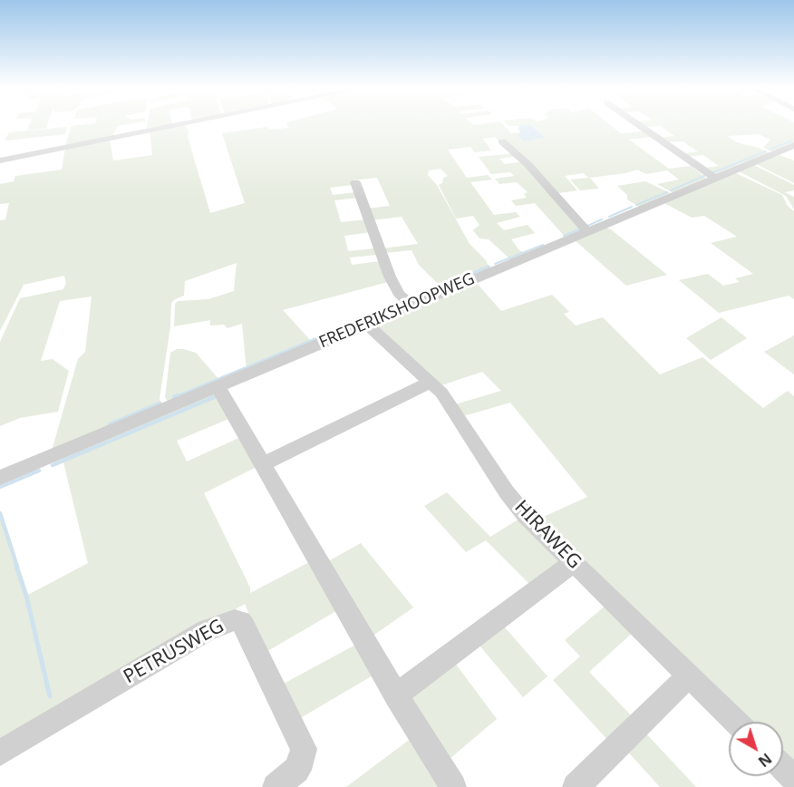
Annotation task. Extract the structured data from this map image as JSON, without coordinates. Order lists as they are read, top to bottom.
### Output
{
  "streets": {
    "street": ["FREDERIKSHOOPWEG", "HIRAWEG", "PETRUSWEG"]
  },
  "crossings": [
    ["FREDERIKSHOOPWEG", "HIRAWEG"]
  ],
  "north": "bottom right"
}
